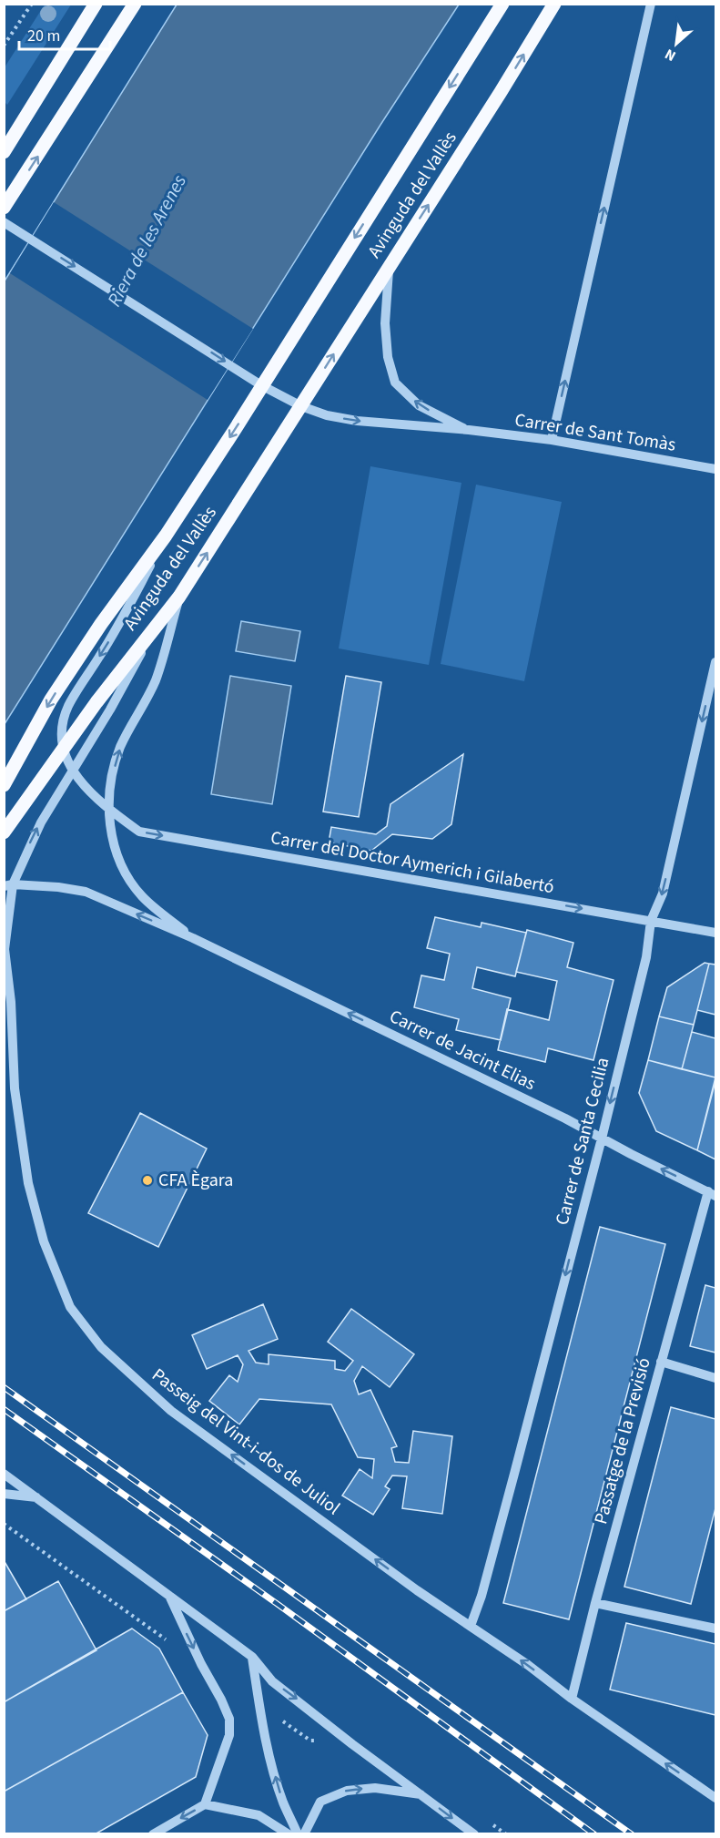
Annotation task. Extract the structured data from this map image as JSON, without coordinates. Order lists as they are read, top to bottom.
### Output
{
  "streets": {
    "main road": ["Avinguda del Vallès"],
    "street": [
      "Carrer de Sant Tomàs",
      "Carrer del Doctor Aymerich i Gilabertó",
      "Carrer de Jacint Elias",
      "Carrer de Santa Cecilia",
      "Passatge de la Previsió",
      "Passeig del Vint-i-dos de Juliol"
    ]
  },
  "crossings": [
    ["Avinguda del Vallès", "Carrer de Sant Tomàs"],
    ["Avinguda del Vallès", "Carrer del Doctor Aymerich i Gilabertó"],
    ["Avinguda del Vallès", "Carrer de Jacint Elias"],
    ["Avinguda del Vallès", "Passeig del Vint-i-dos de Juliol"],
    ["Carrer del Doctor Aymerich i Gilabertó", "Carrer de Jacint Elias"],
    ["Carrer del Doctor Aymerich i Gilabertó", "Carrer de Santa Cecilia"],
    ["Carrer de Jacint Elias", "Carrer de Santa Cecilia"],
    ["Carrer de Jacint Elias", "Passatge de la Previsió"],
    ["Carrer de Jacint Elias", "Passeig del Vint-i-dos de Juliol"],
    ["Carrer de Santa Cecilia", "Passeig del Vint-i-dos de Juliol"],
    ["Passatge de la Previsió", "Passeig del Vint-i-dos de Juliol"]
  ],
  "one_way": [
    "Carrer del Doctor Aymerich i Gilabertó",
    "Carrer de Jacint Elias",
    "Carrer de Santa Cecilia",
    "Passeig del Vint-i-dos de Juliol"
  ],
  "water": ["Riera de les Arenes"],
  "places": ["CFA Ègara"],
  "scale_bar": "20 m",
  "north": "bottom left"
}
